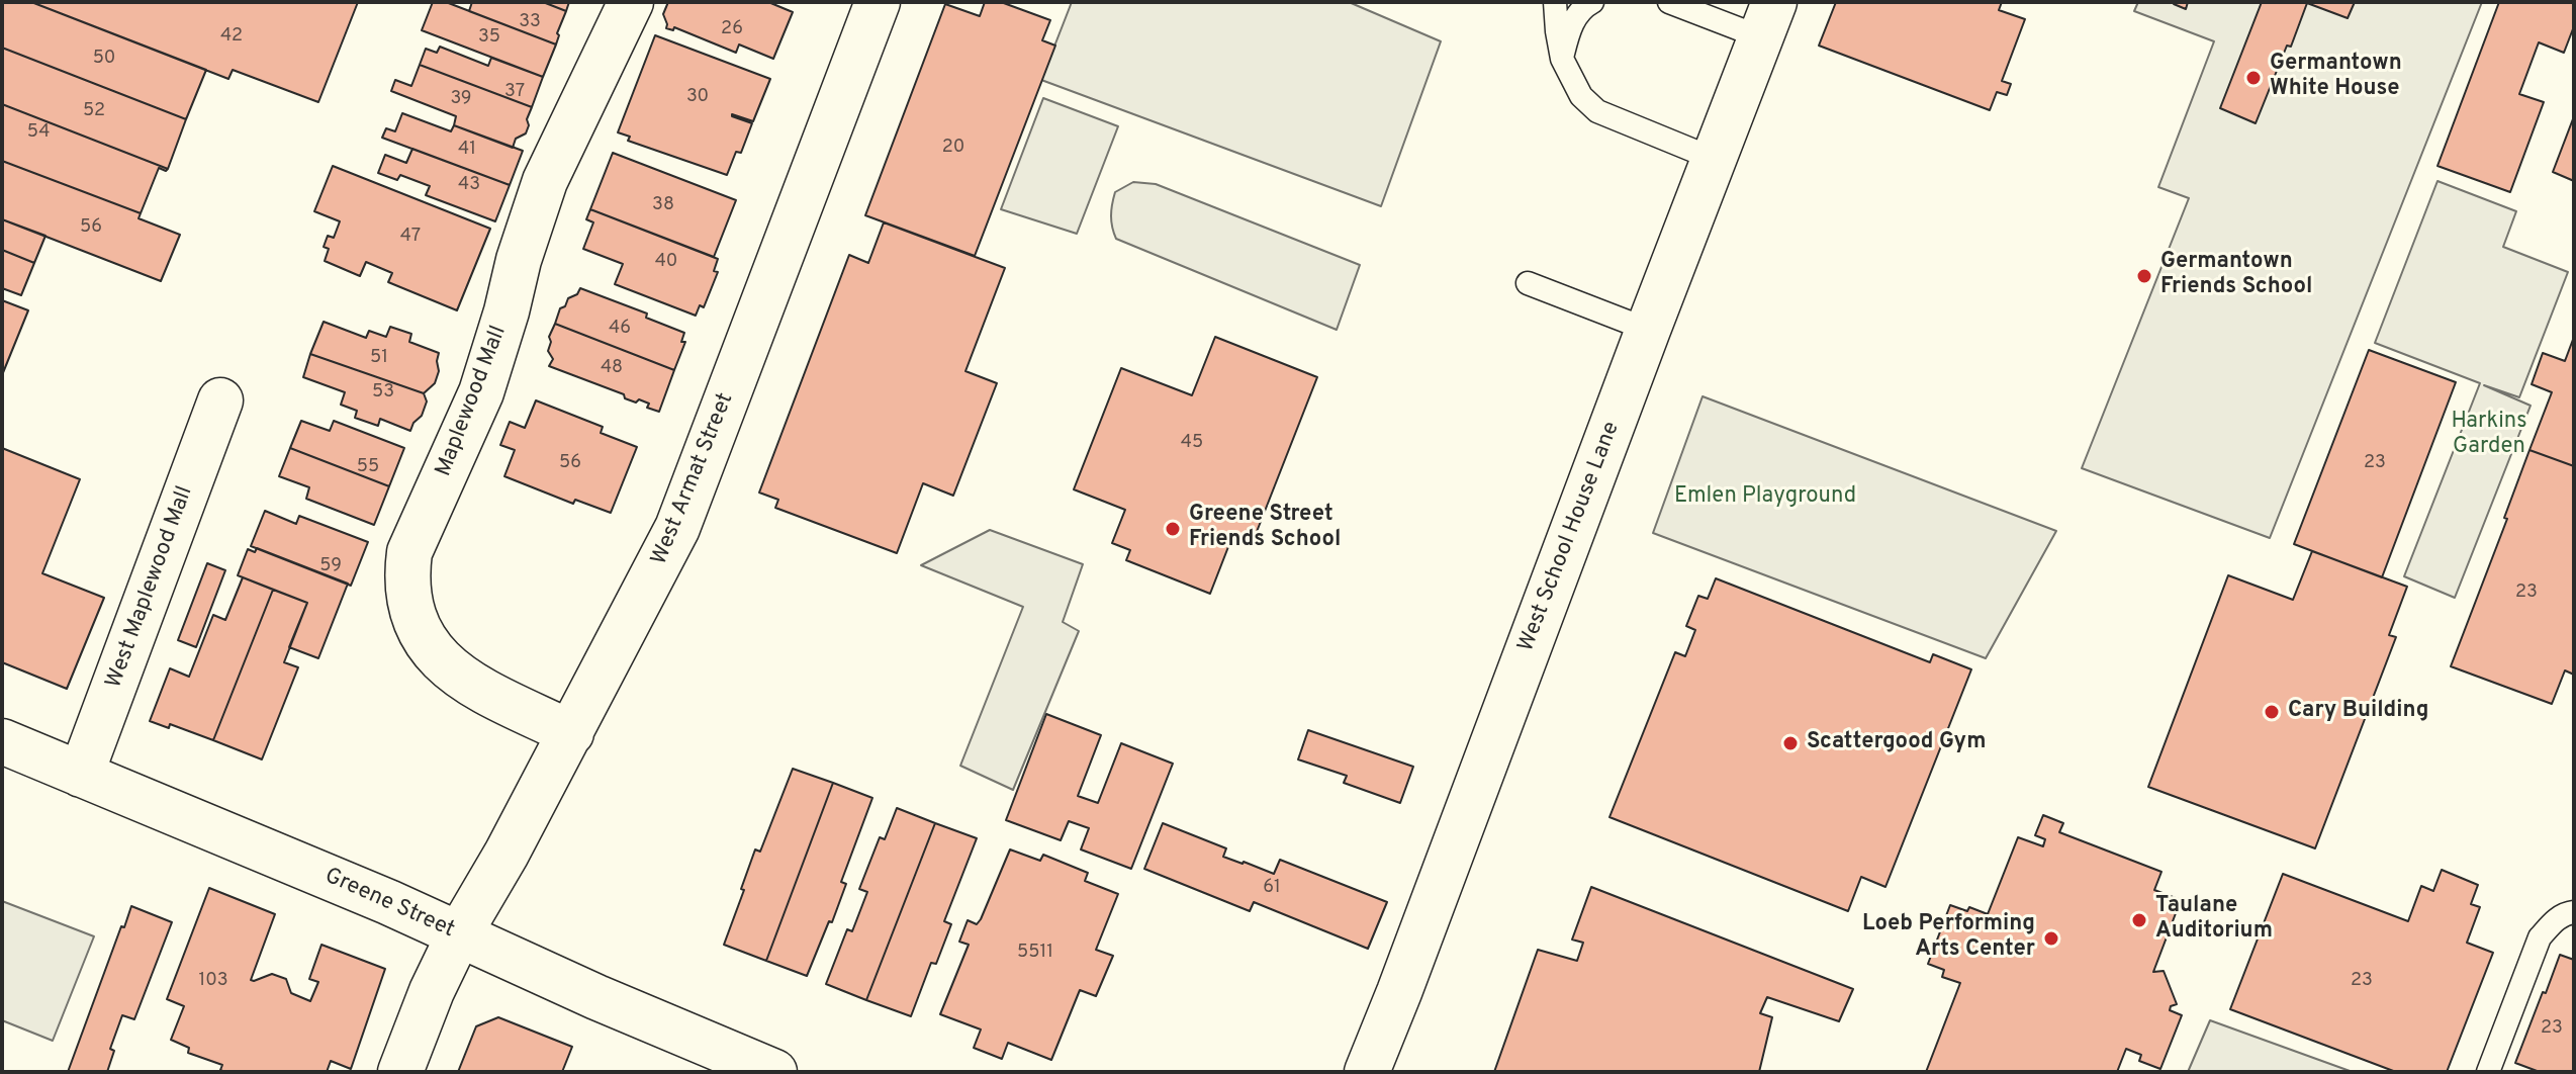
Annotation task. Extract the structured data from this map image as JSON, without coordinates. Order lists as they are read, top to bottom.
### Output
{
  "streets": {
    "street": [
      "Maplewood Mall",
      "West Armat Street",
      "West School House Lane",
      "West Maplewood Mall",
      "Greene Street"
    ]
  },
  "crossings": [
    ["Maplewood Mall", "West Armat Street"],
    ["West Armat Street", "Greene Street"],
    ["West Maplewood Mall", "Greene Street"]
  ],
  "parks": ["Harkins Garden", "Emlen Playground"],
  "places": [
    "Germantown White House",
    "Germantown Friends School",
    "Greene Street Friends School",
    "Cary Building",
    "Scattergood Gym",
    "Taulane Auditorium",
    "Loeb Performing Arts Center"
  ],
  "house_numbers": [
    "33",
    "26",
    "42",
    "35",
    "50",
    "37",
    "30",
    "39",
    "52",
    "54",
    "20",
    "41",
    "43",
    "38",
    "56",
    "47",
    "40",
    "46",
    "51",
    "48",
    "53",
    "45",
    "56",
    "23",
    "55",
    "59",
    "23",
    "61",
    "5511",
    "103",
    "23",
    "23"
  ]
}
